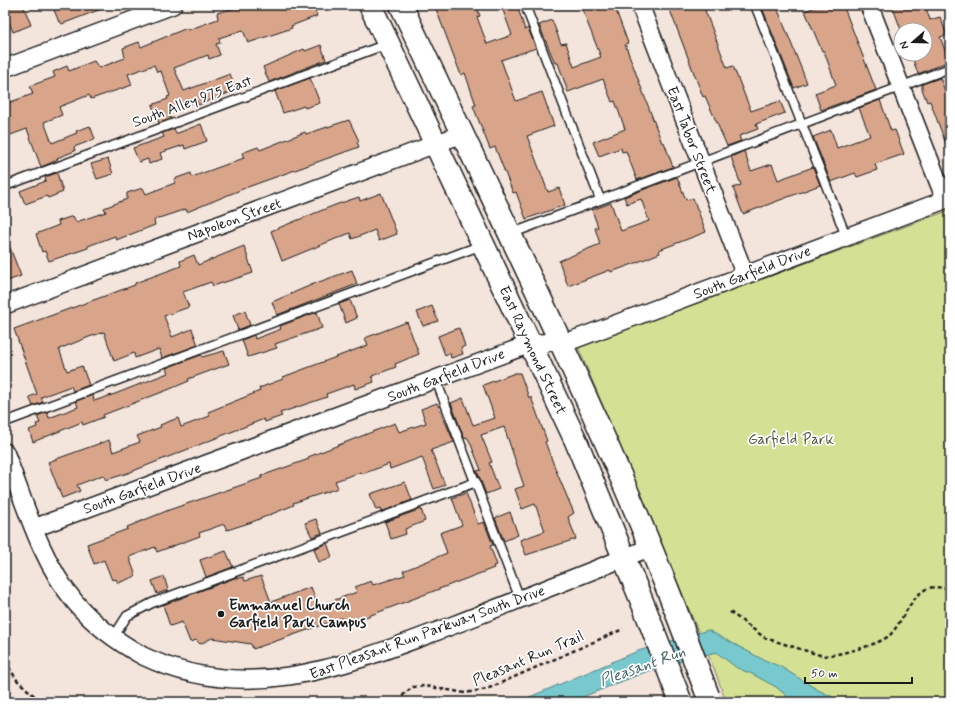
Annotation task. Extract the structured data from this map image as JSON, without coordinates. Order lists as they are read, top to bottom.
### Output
{
  "streets": {
    "main road": ["East Raymond Street"],
    "street": [
      "East Tabor Street",
      "Napoleon Street",
      "South Garfield Drive",
      "East Pleasant Run Parkway South Drive"
    ],
    "lane": ["South Alley 975 East"],
    "path": ["Pleasant Run Trail"]
  },
  "crossings": [
    ["South Alley 975 East", "East Raymond Street"],
    ["East Tabor Street", "South Garfield Drive"],
    ["Napoleon Street", "East Raymond Street"],
    ["South Garfield Drive", "East Raymond Street"],
    ["South Garfield Drive", "East Pleasant Run Parkway South Drive"],
    ["East Raymond Street", "East Pleasant Run Parkway South Drive"]
  ],
  "water": ["Pleasant Run"],
  "parks": ["Garfield Park"],
  "places": ["Emmanuel Church Garfield Park Campus"],
  "scale_bar": "50 m",
  "north": "left"
}
